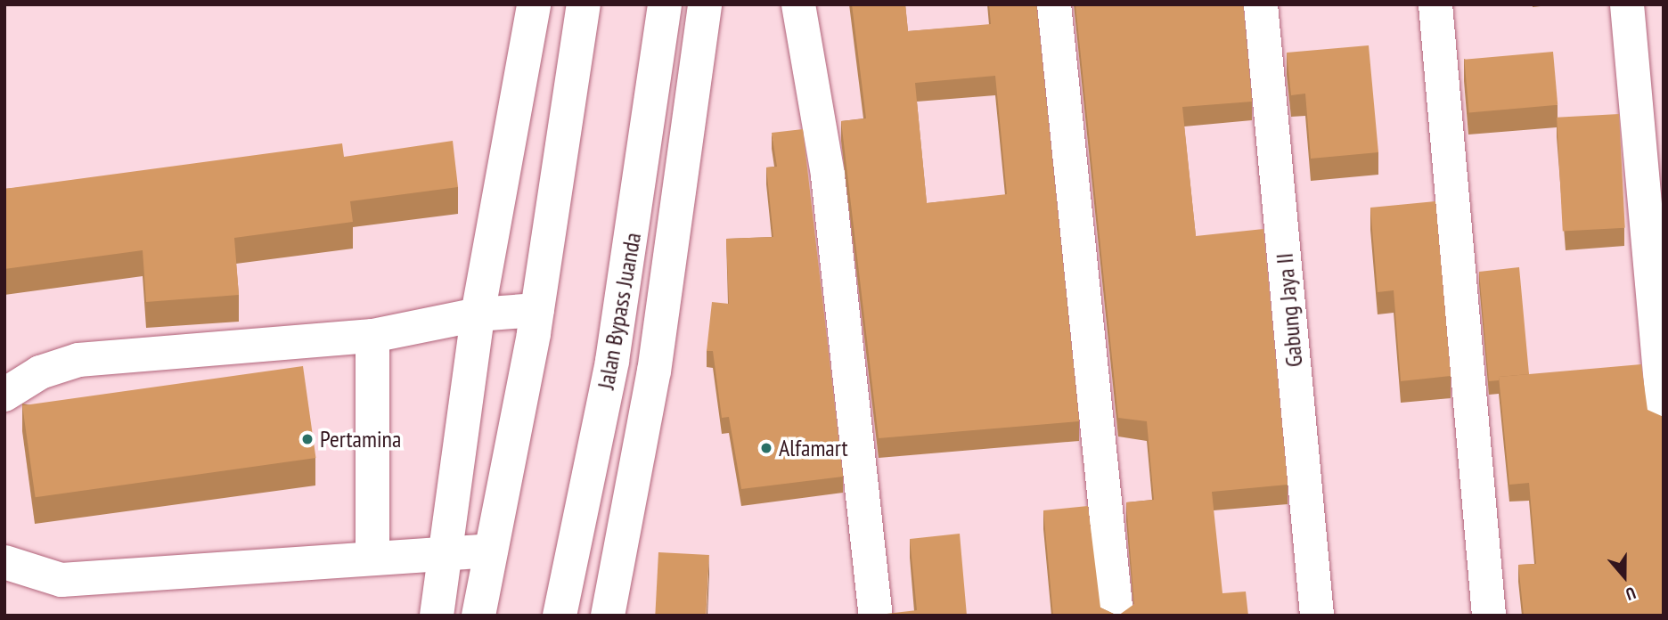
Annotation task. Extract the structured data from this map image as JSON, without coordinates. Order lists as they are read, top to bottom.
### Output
{
  "streets": {
    "main road": ["Gabung Jaya II", "Jalan Bypass Juanda"]
  },
  "places": ["Pertamina", "Alfamart"],
  "north": "bottom"
}
